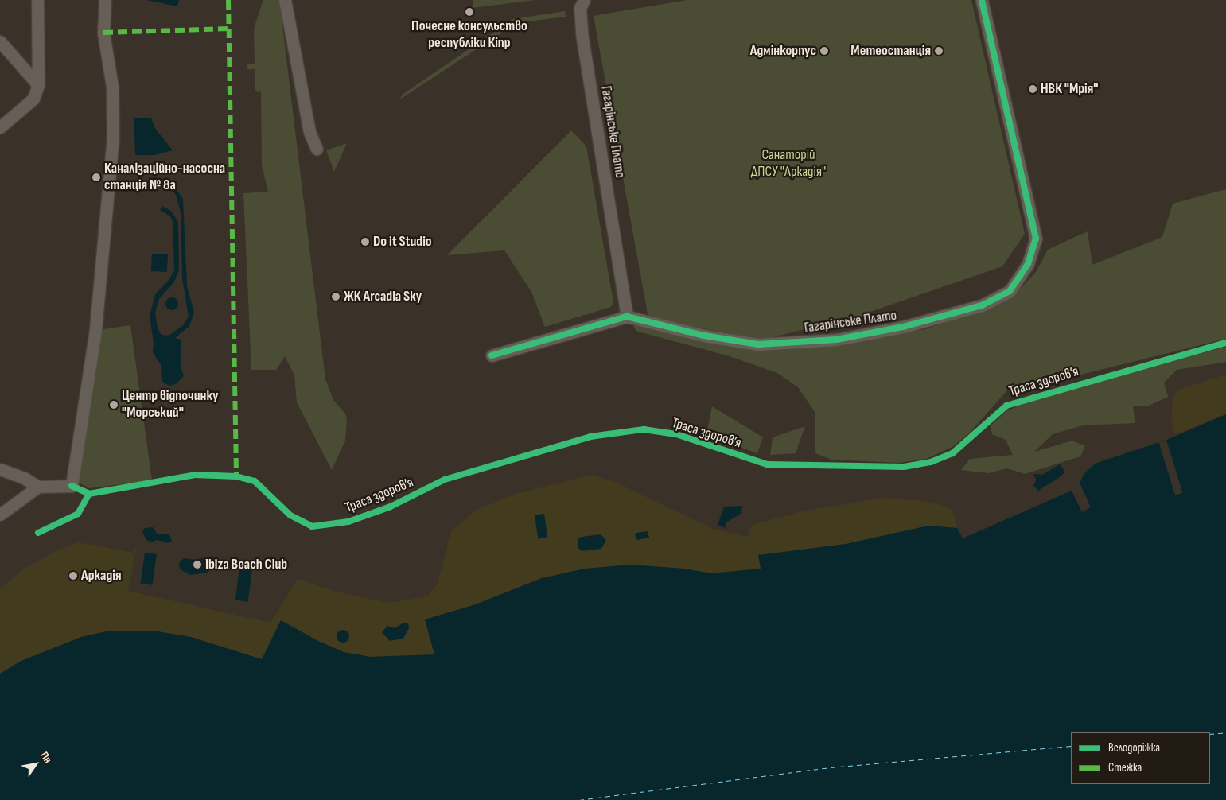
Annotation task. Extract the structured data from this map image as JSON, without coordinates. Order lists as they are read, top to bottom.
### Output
{
  "streets": {
    "street": ["Гагарінське Плато"],
    "cycle path": ["Траса здоров’я"]
  },
  "parks": ["Санаторій ДПСУ \"Аркадія\""],
  "places": [
    "Почесне консульство республіки Кіпр",
    "Адмінкорпус",
    "Метеостанція",
    "НВК \"Мрія\"",
    "Каналізаційно-насосна станція № 8а",
    "Do it Studio",
    "ЖК Arcadia Sky",
    "Центр відпочинку \"Морський\"",
    "Ibiza Beach Club",
    "Аркадія"
  ],
  "legend": ["Велодоріжка", "Стежка"],
  "north": "top right"
}
